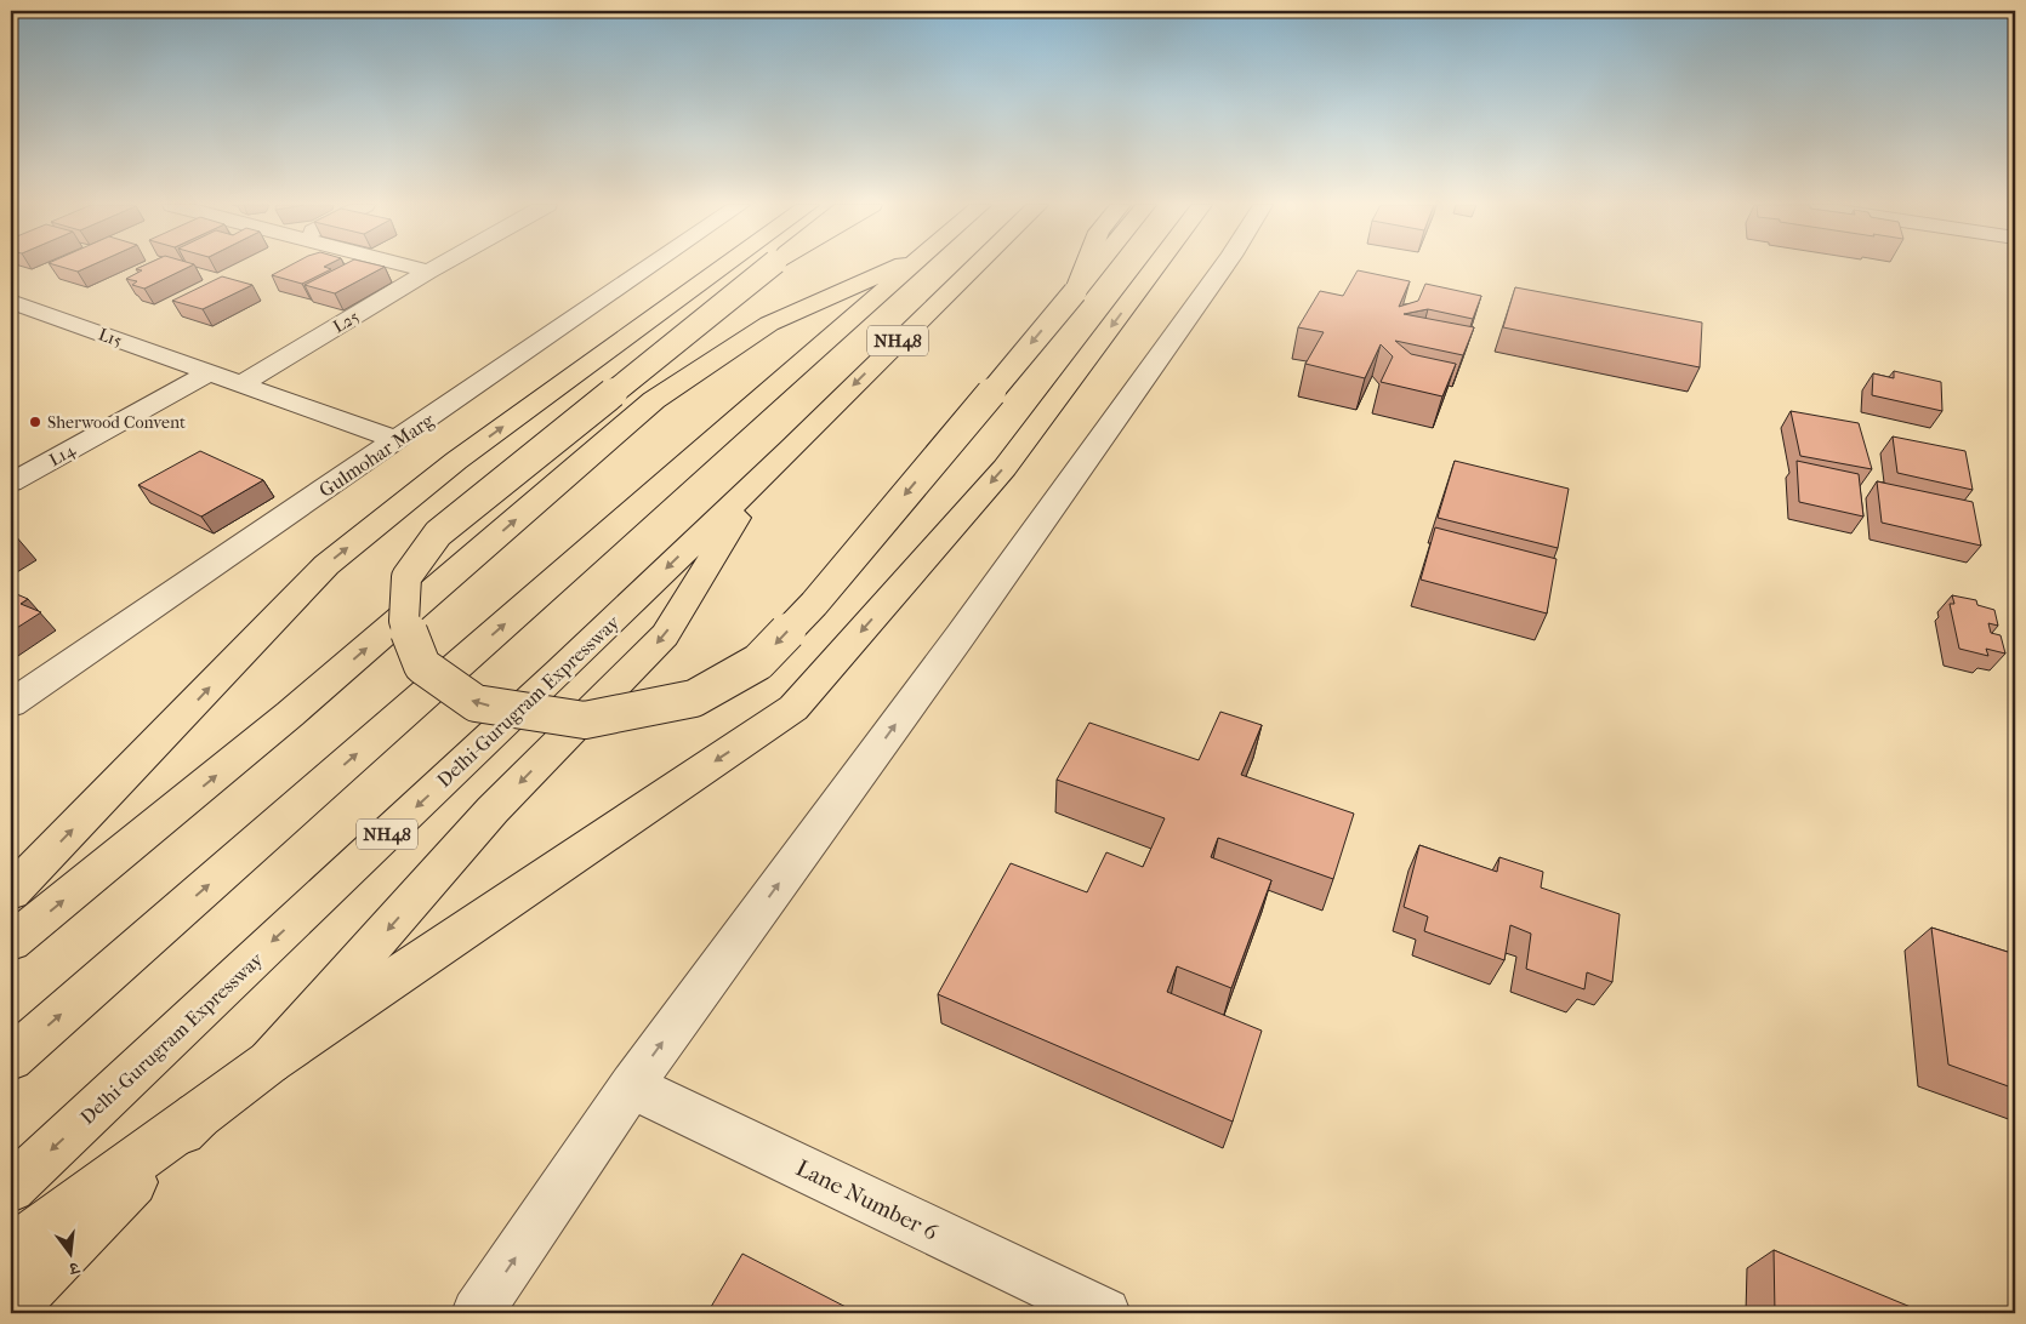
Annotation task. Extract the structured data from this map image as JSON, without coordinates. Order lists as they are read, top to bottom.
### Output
{
  "streets": {
    "main road": ["NH48", "Delhi-Gurugram Expressway"],
    "street": [
      "L25",
      "L15",
      "L14",
      "Gulmohar Marg",
      "Lane Number 6"
    ]
  },
  "crossings": [
    ["L25", "L15"],
    ["L15", "L14"],
    ["L15", "Gulmohar Marg"]
  ],
  "places": ["Sherwood Convent"],
  "north": "bottom"
}
